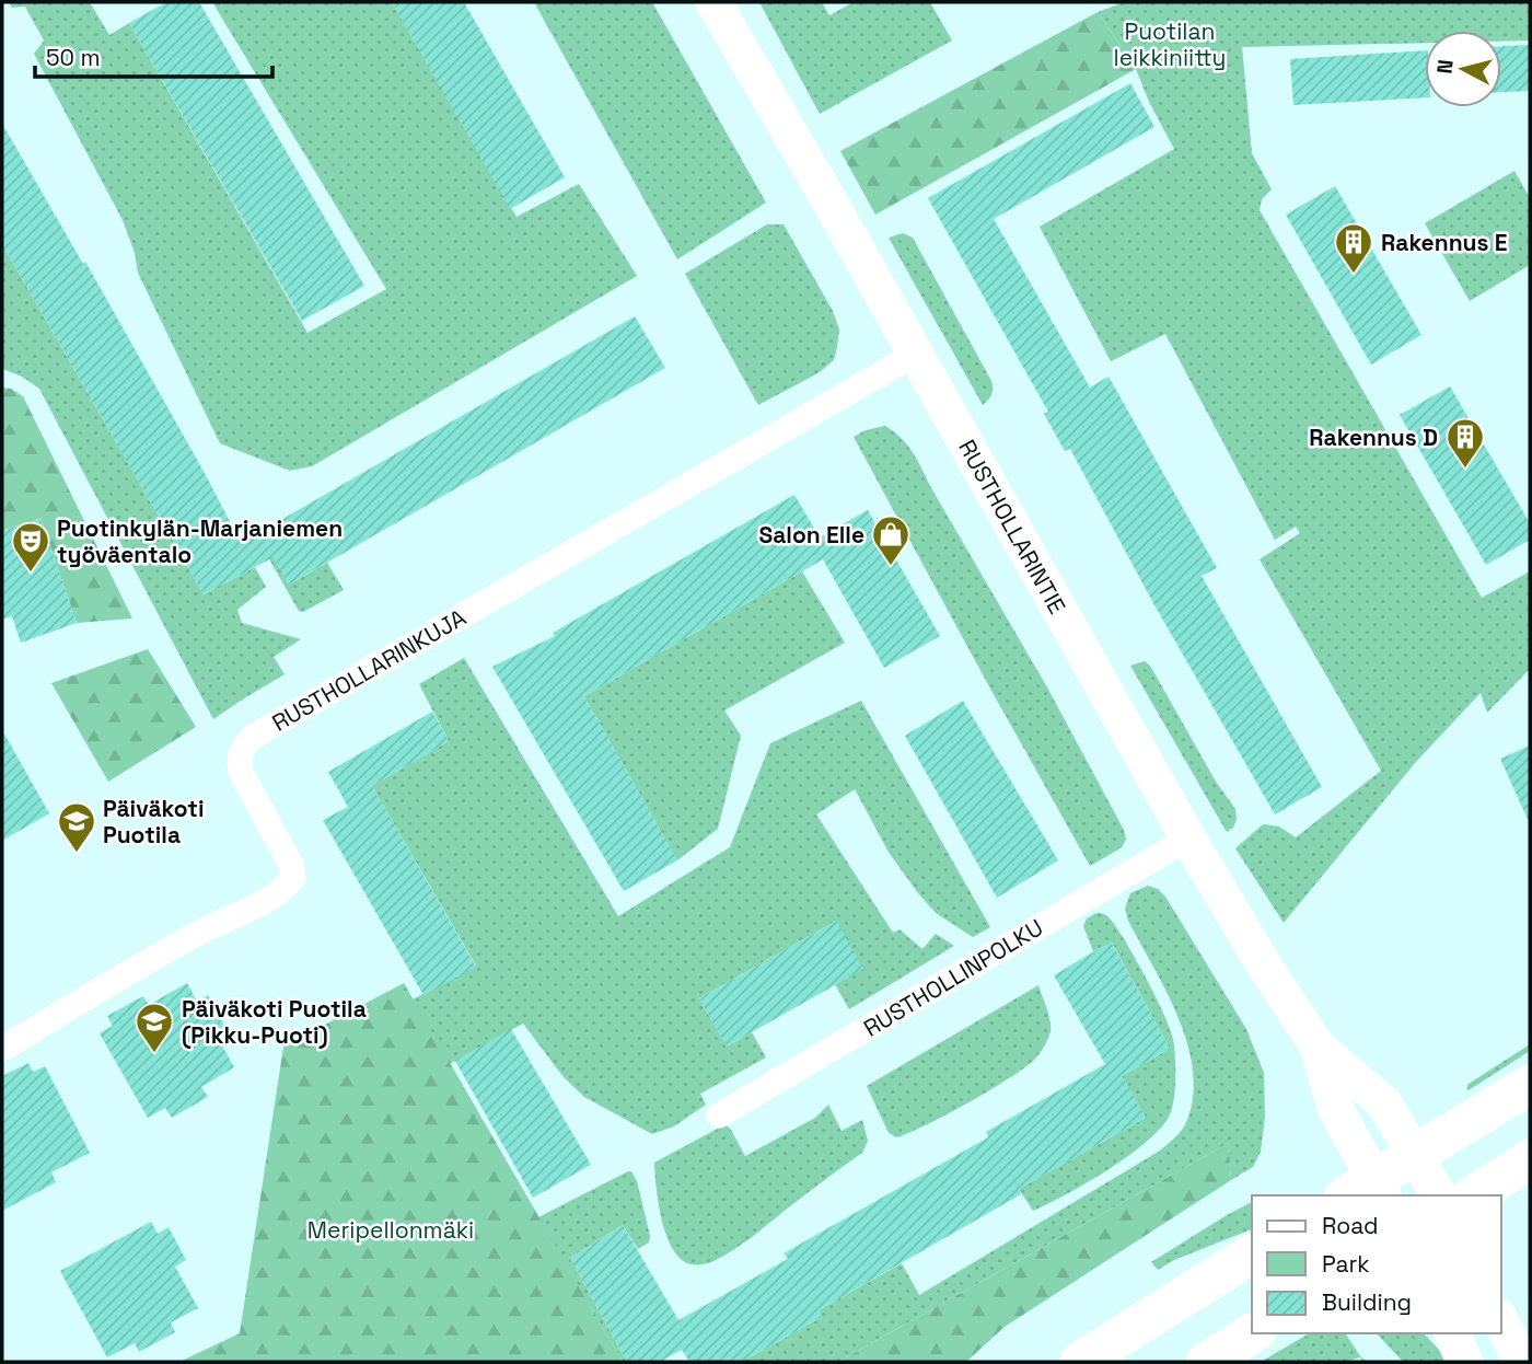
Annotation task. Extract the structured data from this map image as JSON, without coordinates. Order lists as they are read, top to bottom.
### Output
{
  "streets": {
    "main road": ["RUSTHOLLARINTIE"],
    "street": ["RUSTHOLLARINKUJA", "RUSTHOLLINPOLKU"]
  },
  "crossings": [
    ["RUSTHOLLARINTIE", "RUSTHOLLARINKUJA"],
    ["RUSTHOLLARINTIE", "RUSTHOLLINPOLKU"]
  ],
  "parks": ["Puotilan leikkiniitty", "Meripellonmäki"],
  "places": {
    "building": ["Rakennus E", "Rakennus D"],
    "shop": ["Salon Elle"],
    "theatre": ["Puotinkylän-Marjaniemen työväentalo"],
    "school or university": ["Päiväkoti Puotila", "Päiväkoti Puotila (Pikku-Puoti)"]
  },
  "legend": ["Road", "Park", "Building"],
  "scale_bar": "50 m",
  "north": "left"
}
